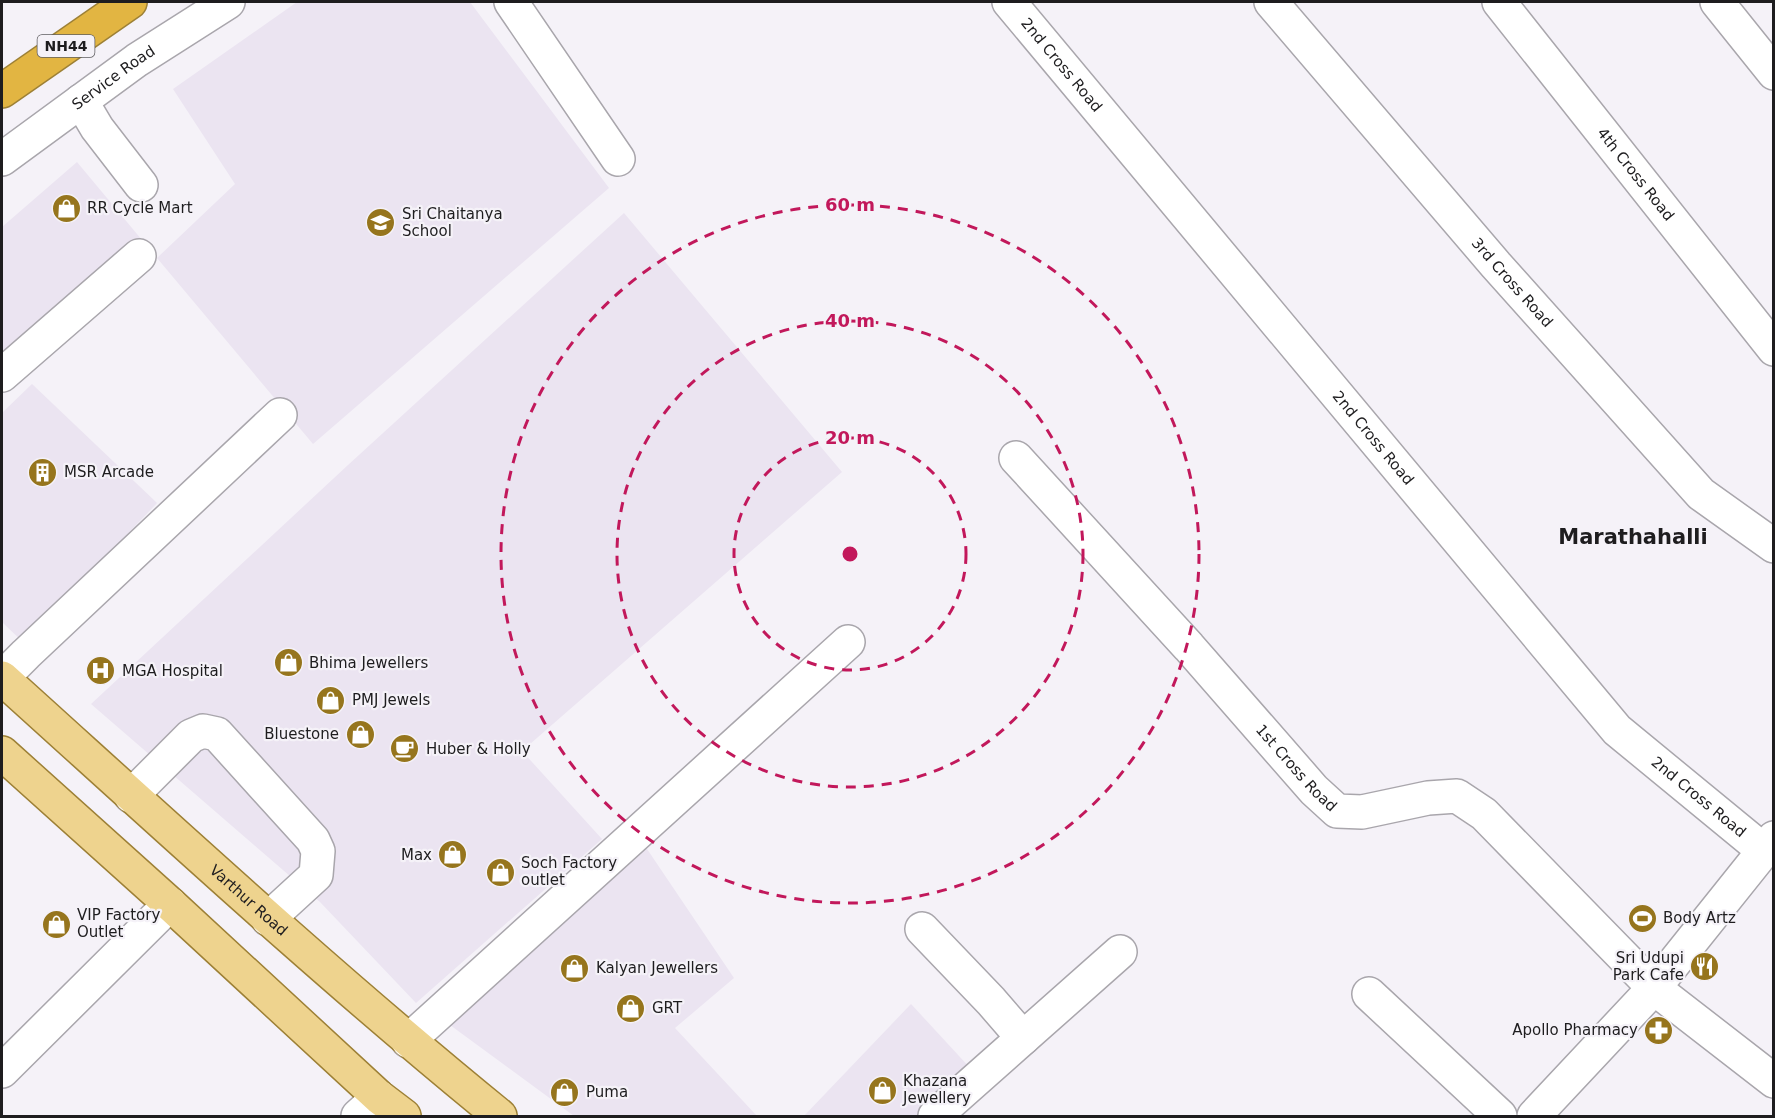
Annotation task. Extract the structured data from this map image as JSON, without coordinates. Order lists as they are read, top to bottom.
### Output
{
  "streets": {
    "highway": ["NH44"],
    "main road": ["Varthur Road"],
    "street": [
      "2nd Cross Road",
      "Service Road",
      "4th Cross Road",
      "3rd Cross Road",
      "1st Cross Road"
    ]
  },
  "districts": ["Marathahalli"],
  "places": {
    "shop": [
      "RR Cycle Mart",
      "Bhima Jewellers",
      "PMJ Jewels",
      "Bluestone",
      "Max",
      "Soch Factory outlet",
      "VIP Factory Outlet",
      "Kalyan Jewellers",
      "GRT",
      "Khazana Jewellery",
      "Puma"
    ],
    "school or university": ["Sri Chaitanya School"],
    "building": ["MSR Arcade"],
    "hospital": ["MGA Hospital"],
    "cafe": ["Huber & Holly"],
    "sports": ["Body Artz"],
    "restaurant": ["Sri Udupi Park Cafe"],
    "pharmacy": ["Apollo Pharmacy"]
  },
  "rings": ["60 m", "40 m", "20 m"]
}
